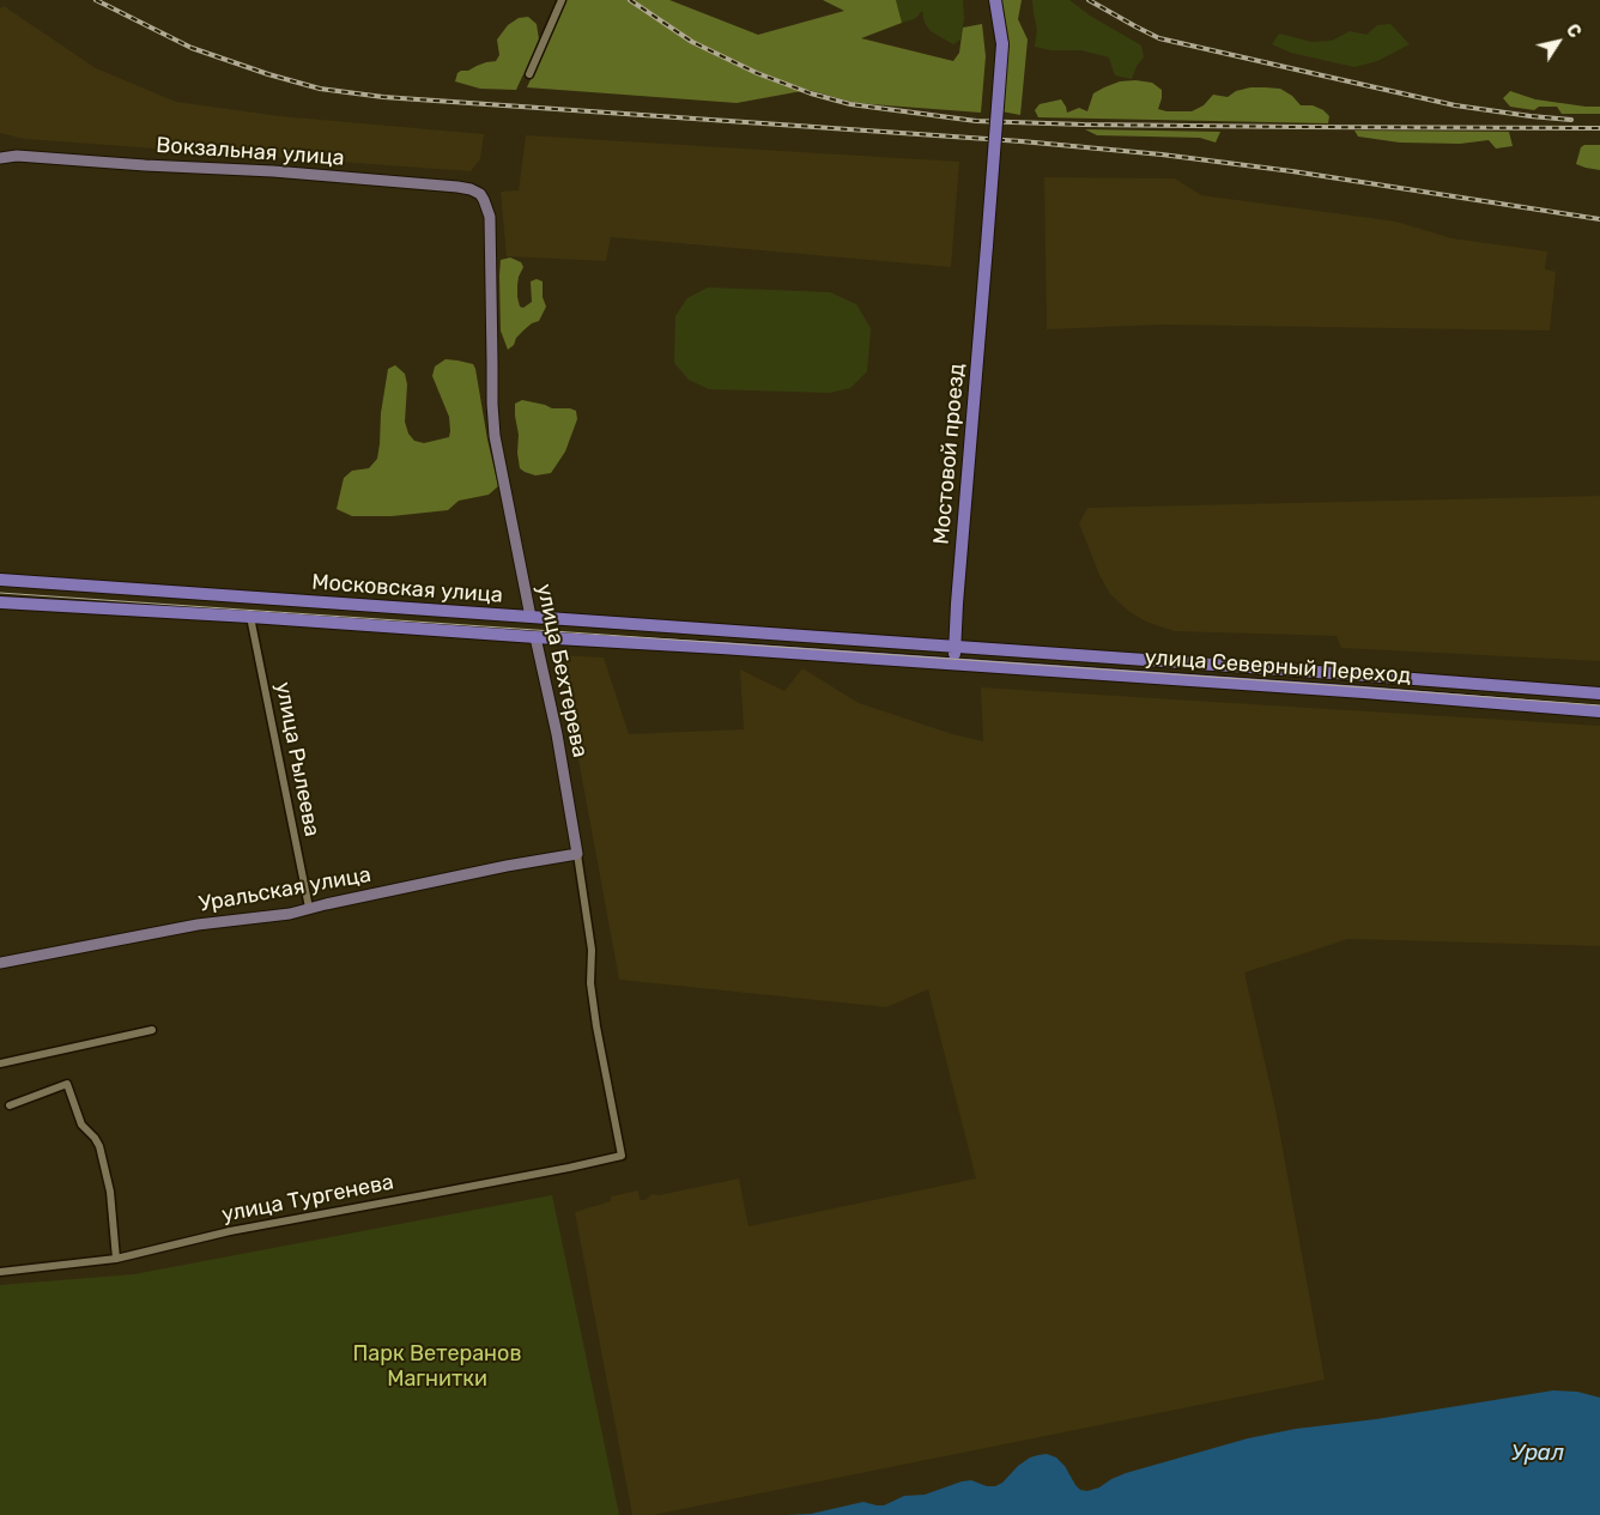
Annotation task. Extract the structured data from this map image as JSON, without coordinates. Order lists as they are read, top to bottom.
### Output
{
  "streets": {
    "main road": [
      "Мостовой проезд",
      "Московская улица",
      "улица Северный Переход",
      "улица Бехтерева"
    ],
    "street": [
      "Вокзальная улица",
      "улица Рылеева",
      "Уральская улица",
      "улица Тургенева"
    ]
  },
  "crossings": [
    ["Вокзальная улица", "улица Бехтерева"],
    ["Мостовой проезд", "Московская улица"],
    ["Мостовой проезд", "улица Северный Переход"],
    ["Московская улица", "улица Северный Переход"],
    ["Московская улица", "улица Бехтерева"],
    ["Московская улица", "улица Рылеева"],
    ["улица Бехтерева", "Уральская улица"],
    ["улица Бехтерева", "улица Тургенева"],
    ["улица Рылеева", "Уральская улица"]
  ],
  "water": ["Урал"],
  "parks": ["Парк Ветеранов Магнитки"],
  "north": "top right"
}
